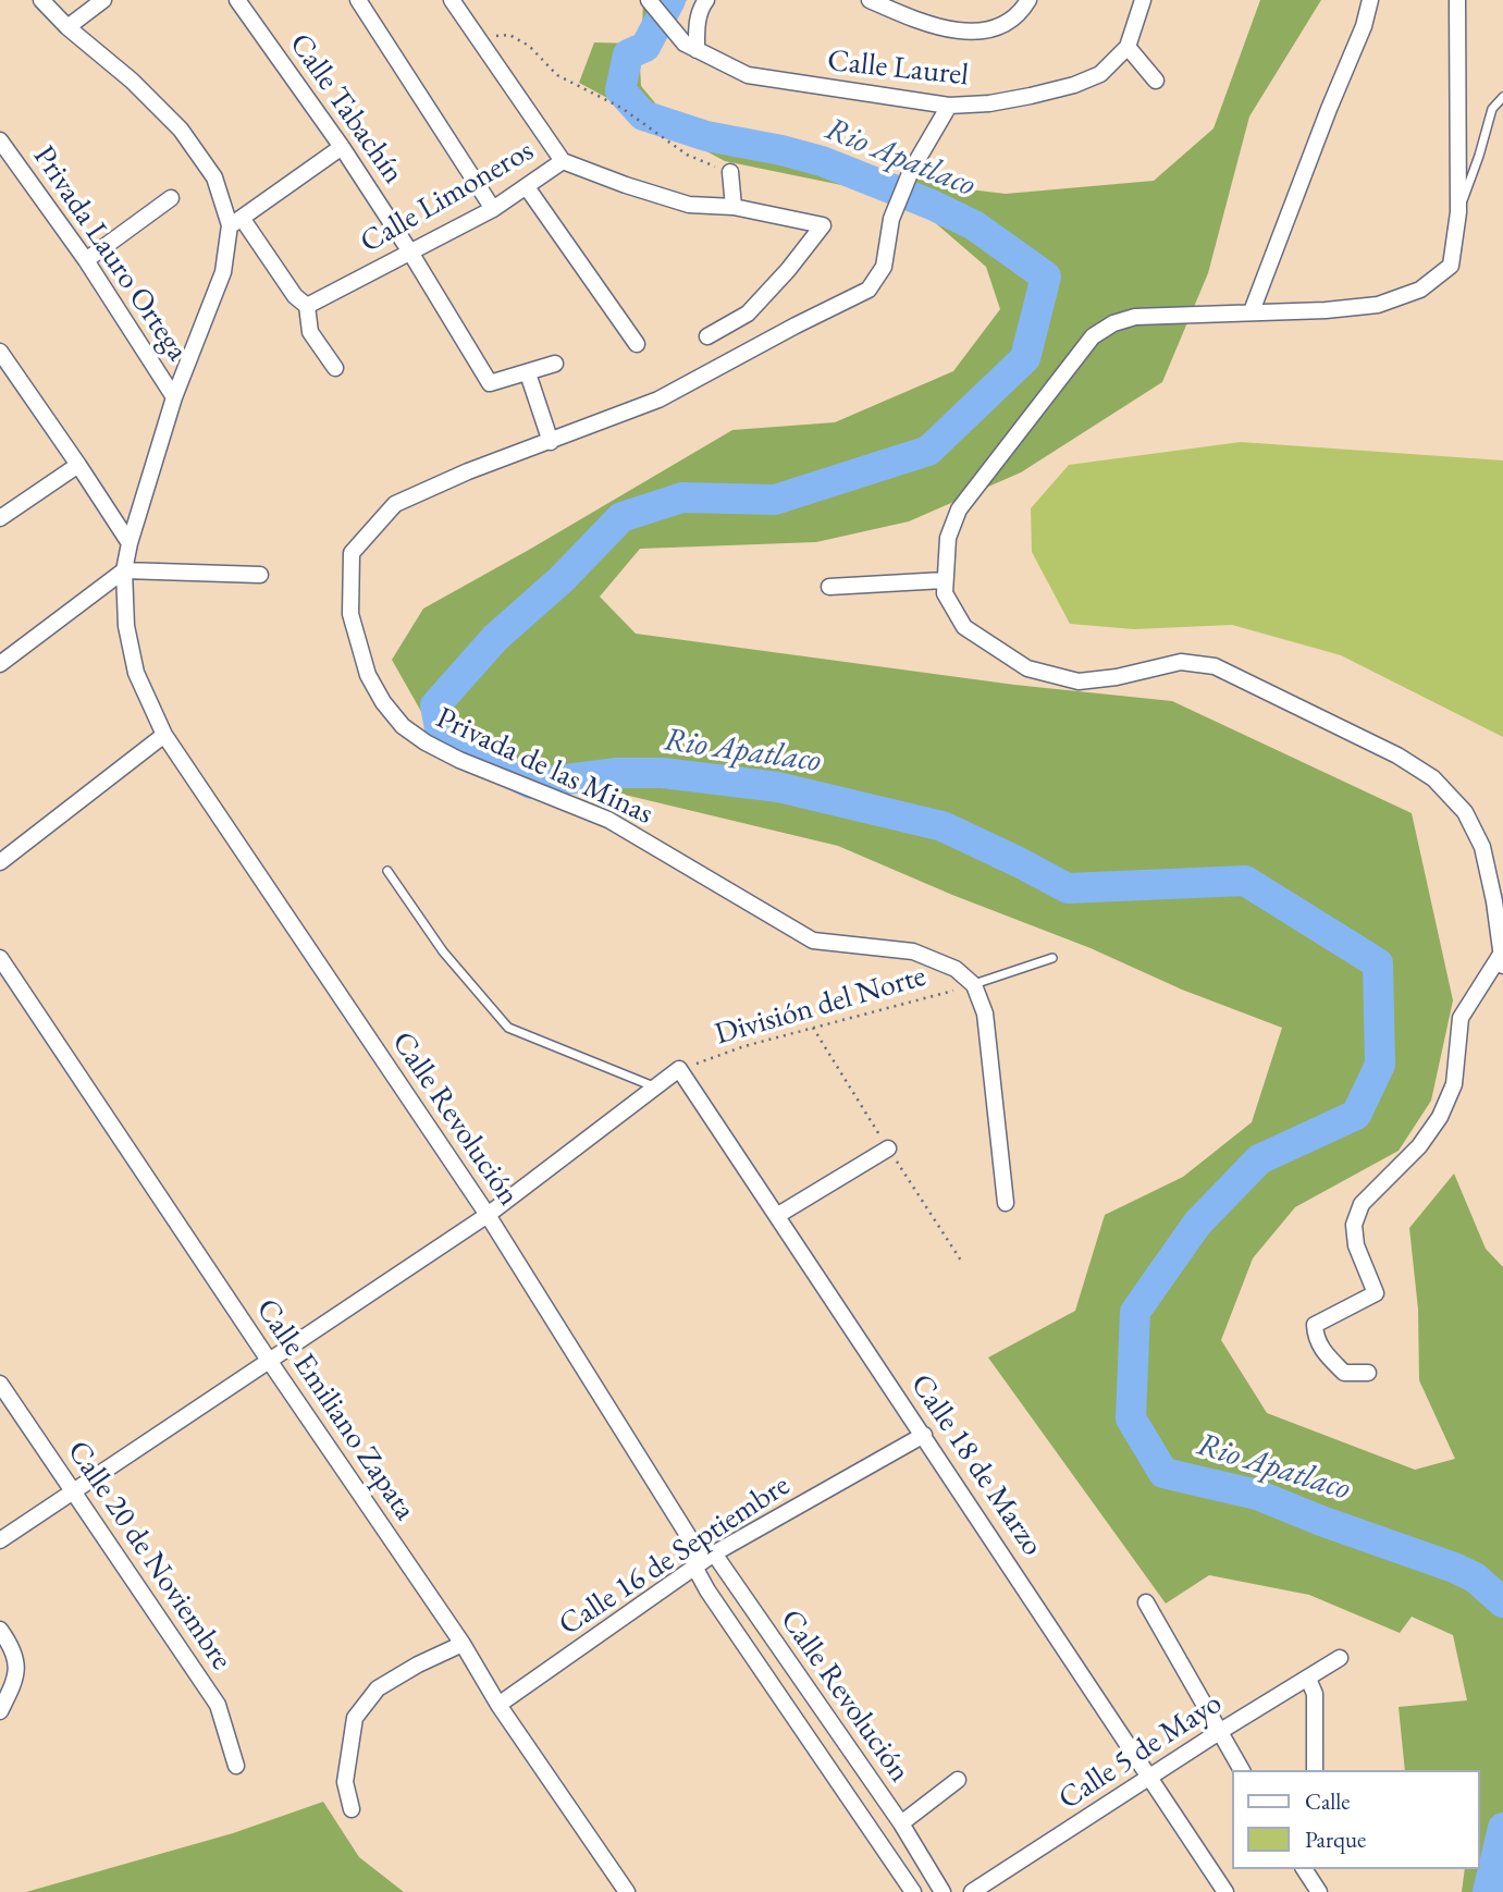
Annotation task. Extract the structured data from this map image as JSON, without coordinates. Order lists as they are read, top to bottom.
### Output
{
  "streets": {
    "street": [
      "Calle Laurel",
      "Calle Tabachín",
      "Calle Limoneros",
      "Privada Lauro Ortega",
      "Privada de las Minas",
      "Calle Revolución",
      "Calle Emiliano Zapata",
      "Calle 18 de Marzo",
      "Calle 20 de Noviembre",
      "Calle 16 de Septiembre",
      "Calle 5 de Mayo"
    ],
    "path": ["División del Norte"]
  },
  "crossings": [
    ["Calle Laurel", "Privada de las Minas"],
    ["Calle Tabachín", "Calle Limoneros"],
    ["Privada Lauro Ortega", "Calle Revolución"],
    ["Privada de las Minas", "División del Norte"],
    ["División del Norte", "Calle 18 de Marzo"],
    ["Calle Revolución", "Calle 16 de Septiembre"],
    ["Calle Emiliano Zapata", "Calle 16 de Septiembre"],
    ["Calle 18 de Marzo", "Calle 16 de Septiembre"],
    ["Calle 18 de Marzo", "Calle 5 de Mayo"]
  ],
  "water": ["Rio Apatlaco"],
  "legend": ["Calle", "Parque"]
}
